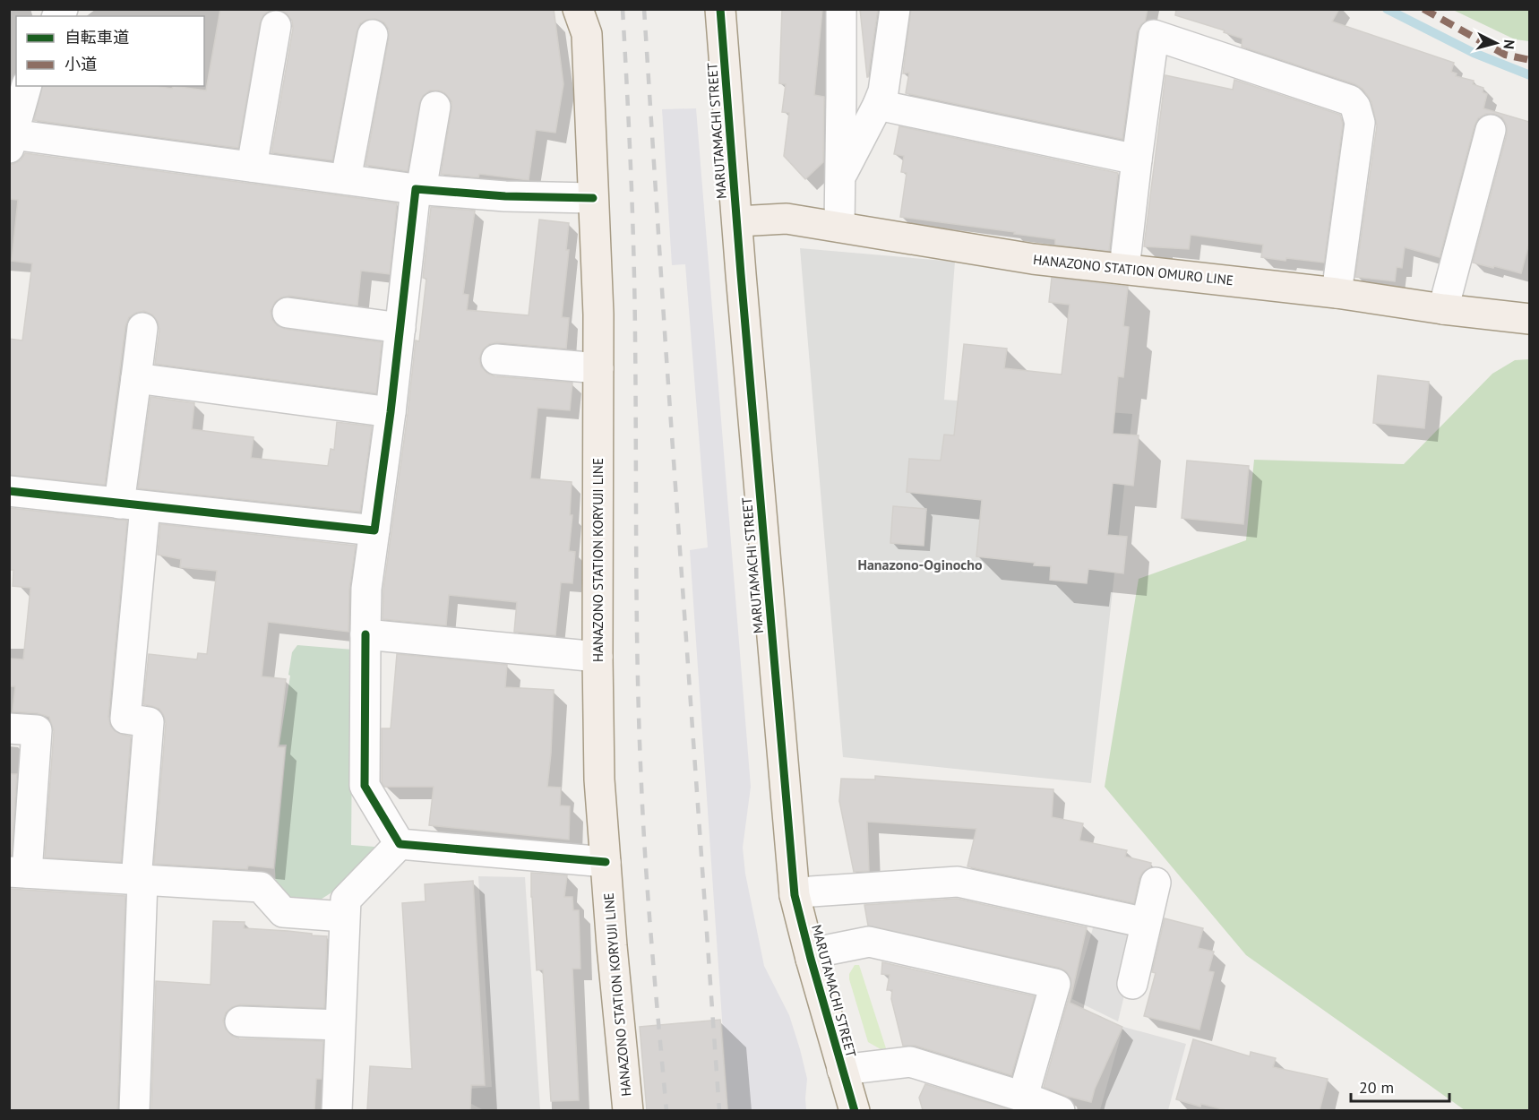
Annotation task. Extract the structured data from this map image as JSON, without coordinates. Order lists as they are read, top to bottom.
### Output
{
  "streets": {
    "main road": ["MARUTAMACHI STREET", "HANAZONO STATION OMURO LINE", "HANAZONO STATION KORYUJI LINE"]
  },
  "crossings": [
    ["MARUTAMACHI STREET", "HANAZONO STATION OMURO LINE"]
  ],
  "districts": ["Hanazono-Oginocho"],
  "legend": ["自転車道", "小道"],
  "scale_bar": "20 m",
  "north": "right"
}
